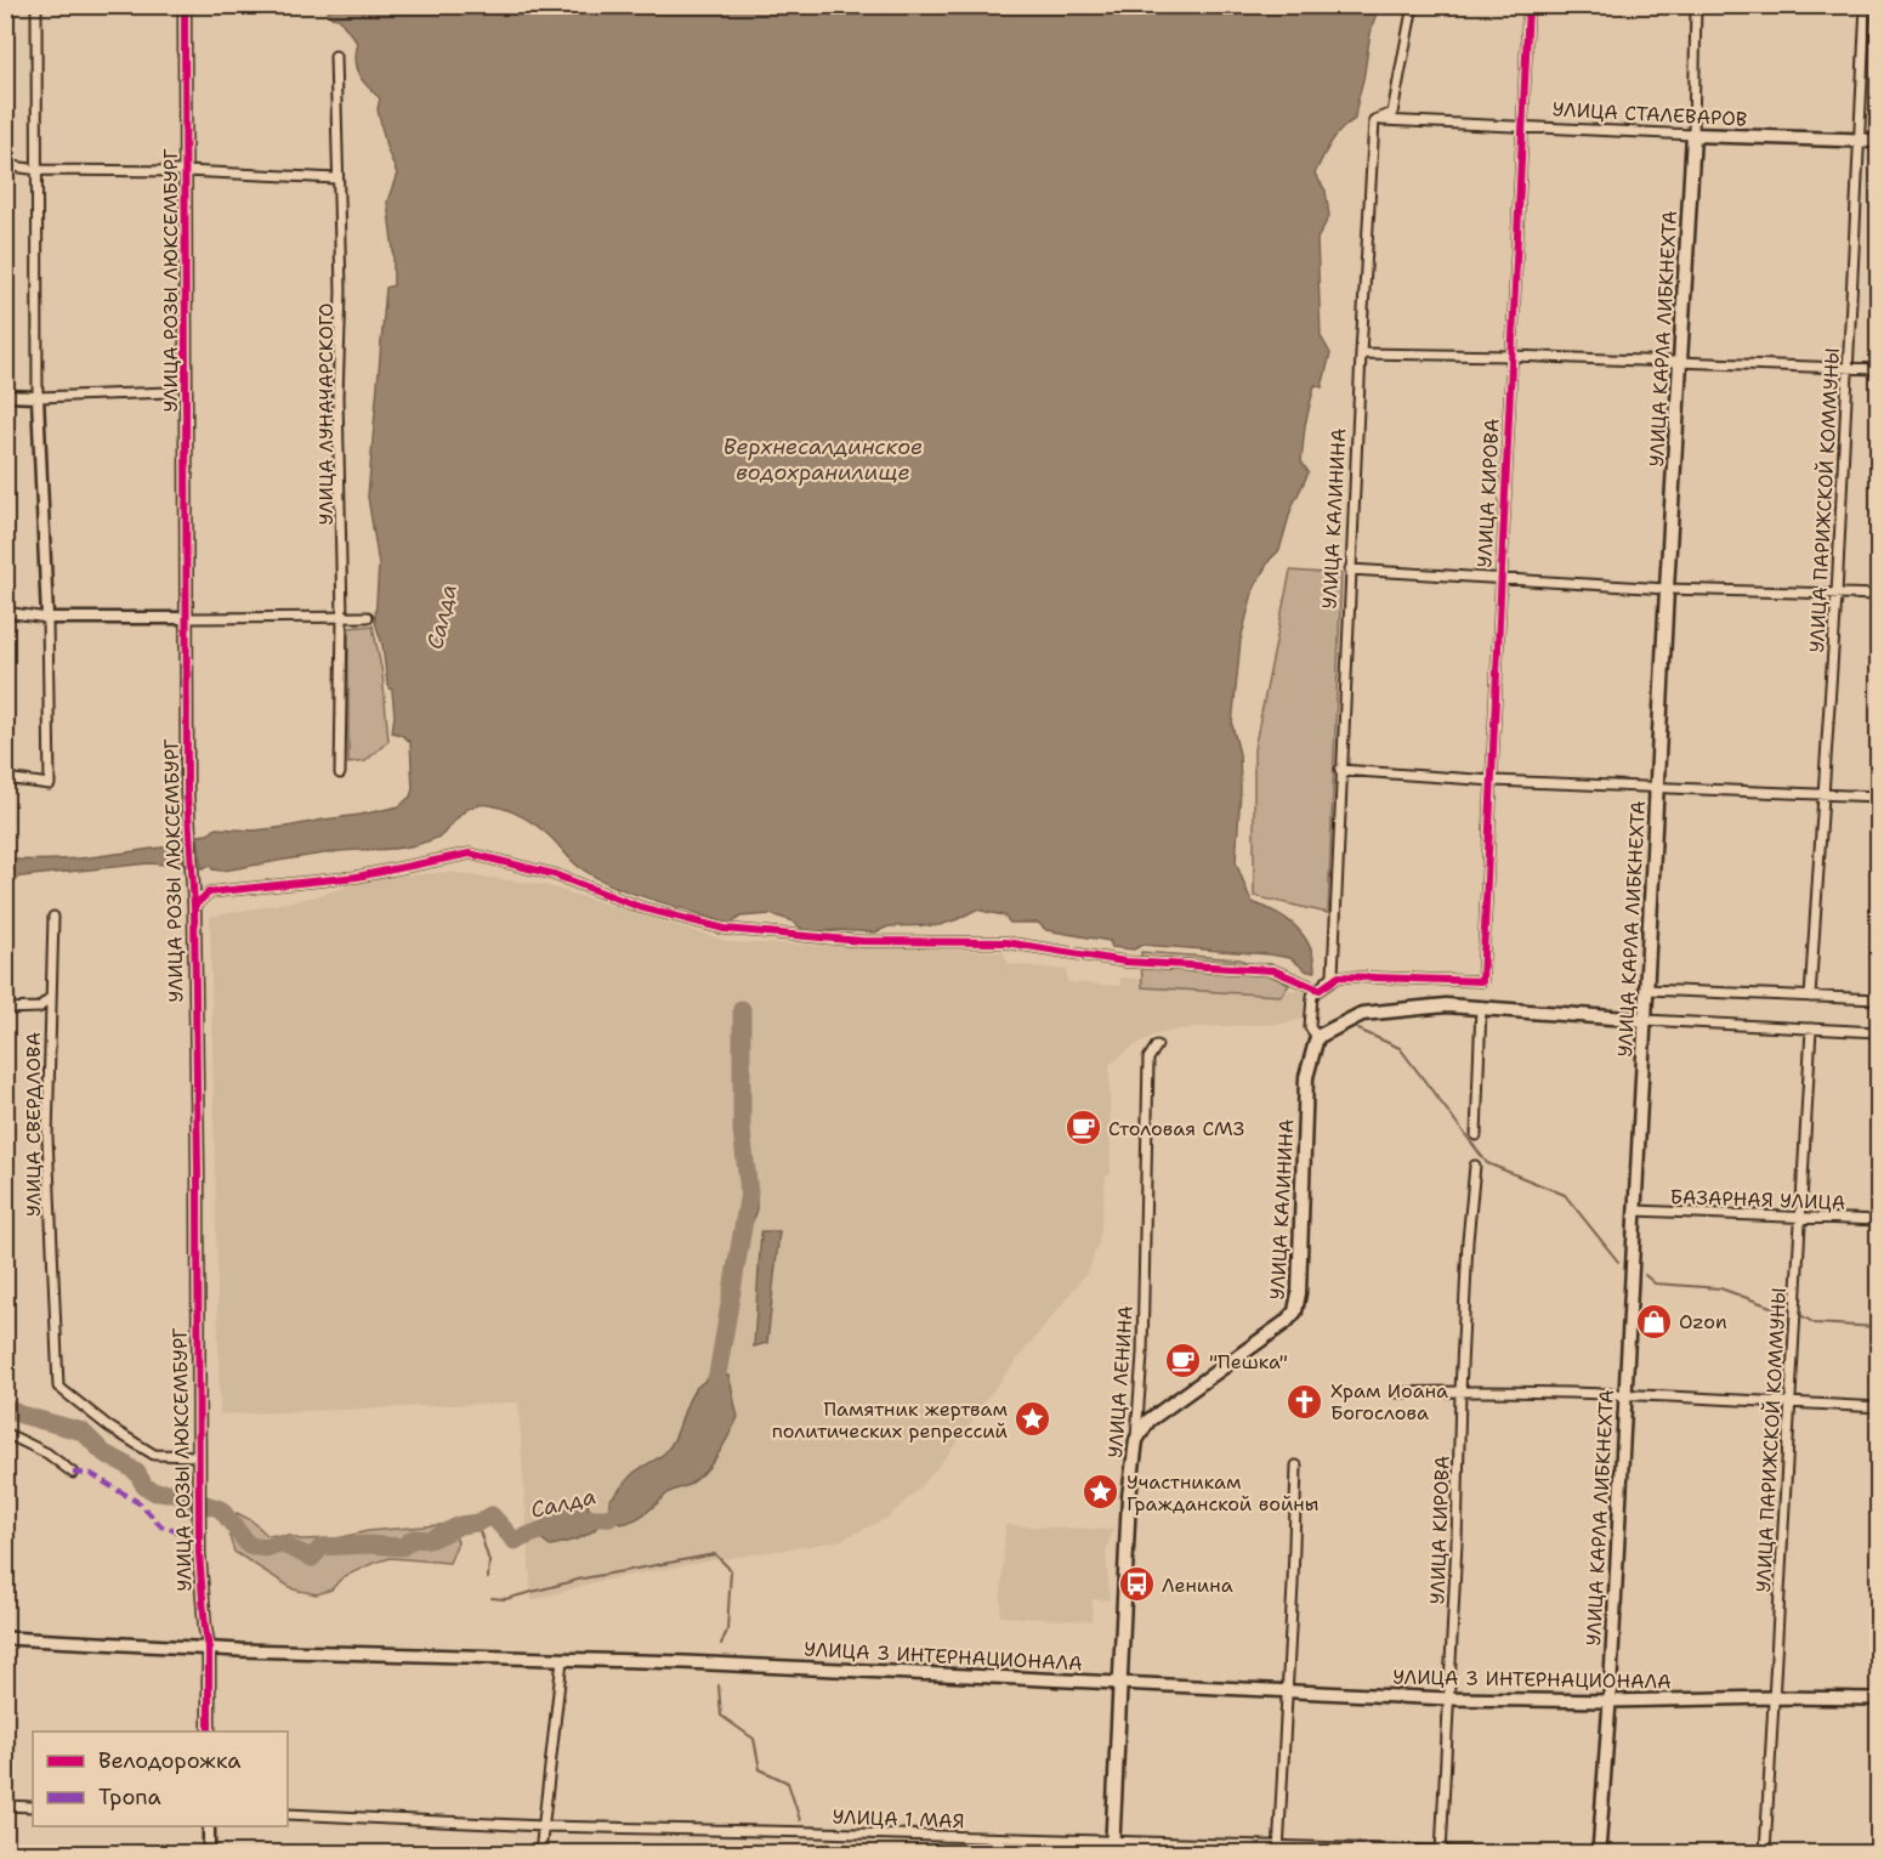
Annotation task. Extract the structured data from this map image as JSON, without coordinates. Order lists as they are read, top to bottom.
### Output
{
  "streets": {
    "main road": [
      "УЛИЦА СТАЛЕВАРОВ",
      "УЛИЦА КАРЛА ЛИБКНЕХТА",
      "УЛИЦА КАЛИНИНА",
      "УЛИЦА ЛЕНИНА",
      "УЛИЦА 3 ИНТЕРНАЦИОНАЛА"
    ],
    "street": [
      "УЛИЦА РОЗЫ ЛЮКСЕМБУРГ",
      "УЛИЦА ЛУНАЧАРСКОГО",
      "УЛИЦА КИРОВА",
      "УЛИЦА ПАРИЖСКОЙ КОММУНЫ",
      "УЛИЦА СВЕРДЛОВА",
      "БАЗАРНАЯ УЛИЦА",
      "УЛИЦА 1 МАЯ"
    ]
  },
  "crossings": [
    ["УЛИЦА СТАЛЕВАРОВ", "УЛИЦА КАРЛА ЛИБКНЕХТА"],
    ["УЛИЦА СТАЛЕВАРОВ", "УЛИЦА КИРОВА"],
    ["УЛИЦА СТАЛЕВАРОВ", "УЛИЦА ПАРИЖСКОЙ КОММУНЫ"],
    ["УЛИЦА СТАЛЕВАРОВ", "УЛИЦА КАЛИНИНА"],
    ["УЛИЦА РОЗЫ ЛЮКСЕМБУРГ", "УЛИЦА СВЕРДЛОВА"],
    ["УЛИЦА РОЗЫ ЛЮКСЕМБУРГ", "УЛИЦА 3 ИНТЕРНАЦИОНАЛА"],
    ["УЛИЦА КАРЛА ЛИБКНЕХТА", "БАЗАРНАЯ УЛИЦА"],
    ["УЛИЦА КАРЛА ЛИБКНЕХТА", "УЛИЦА 3 ИНТЕРНАЦИОНАЛА"],
    ["УЛИЦА КИРОВА", "УЛИЦА КАЛИНИНА"],
    ["УЛИЦА КИРОВА", "УЛИЦА 3 ИНТЕРНАЦИОНАЛА"],
    ["УЛИЦА КИРОВА", "УЛИЦА 1 МАЯ"],
    ["УЛИЦА ПАРИЖСКОЙ КОММУНЫ", "БАЗАРНАЯ УЛИЦА"],
    ["УЛИЦА ПАРИЖСКОЙ КОММУНЫ", "УЛИЦА 3 ИНТЕРНАЦИОНАЛА"],
    ["УЛИЦА КАЛИНИНА", "УЛИЦА ЛЕНИНА"],
    ["УЛИЦА ЛЕНИНА", "УЛИЦА 3 ИНТЕРНАЦИОНАЛА"],
    ["УЛИЦА ЛЕНИНА", "УЛИЦА 1 МАЯ"]
  ],
  "water": ["Верхнесалдинское водохранилище", "Салда"],
  "places": {
    "cafe": ["Столовая СМЗ", "\"Пешка\""],
    "shop": ["Ozon"],
    "church": ["Храм Иоана Богослова"],
    "place": ["Памятник жертвам политических репрессий", "Участникам Гражданской войны"],
    "bus stop": ["Ленина"]
  },
  "legend": ["Велодорожка", "Тропа"]
}
